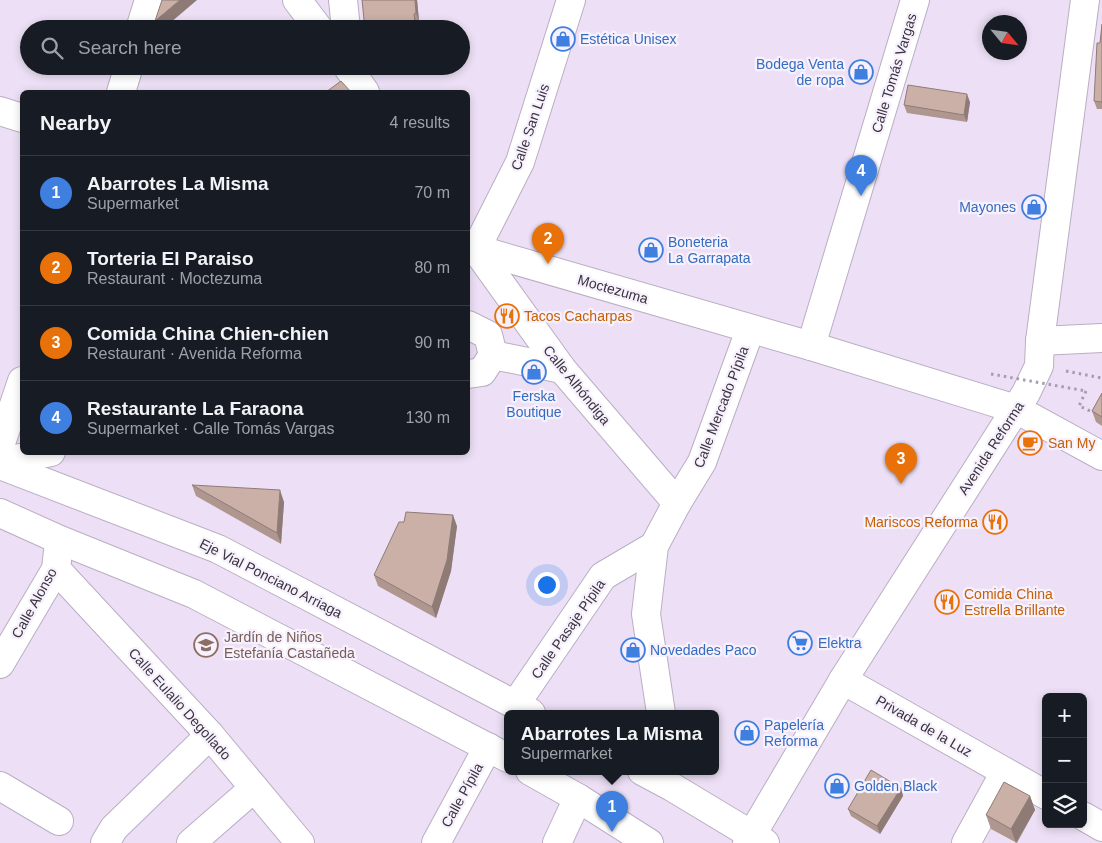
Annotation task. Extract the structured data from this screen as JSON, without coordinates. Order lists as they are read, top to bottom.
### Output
{
  "streets": {
    "street": [
      "Calle Tomás Vargas",
      "Calle San Luis",
      "Moctezuma",
      "Calle Alhóndiga",
      "Calle Mercado Pípila",
      "Avenida Reforma",
      "Eje Vial Ponciano Arriaga",
      "Calle Alonso",
      "Calle Pasaje Pípila",
      "Calle Eulalio Degollado",
      "Privada de la Luz",
      "Calle Pípila"
    ]
  },
  "crossings": [
    ["Calle San Luis", "Moctezuma"],
    ["Calle San Luis", "Calle Alhóndiga"],
    ["Moctezuma", "Calle Alhóndiga"],
    ["Moctezuma", "Calle Mercado Pípila"],
    ["Calle Alhóndiga", "Calle Mercado Pípila"],
    ["Calle Mercado Pípila", "Calle Pasaje Pípila"],
    ["Avenida Reforma", "Privada de la Luz"],
    ["Eje Vial Ponciano Arriaga", "Calle Pasaje Pípila"],
    ["Calle Alonso", "Calle Eulalio Degollado"]
  ],
  "places": {
    "shop": [
      "Estética Unisex",
      "Bodega Venta de ropa",
      "Mayones",
      "Boneteria La Garrapata",
      "Ferska Boutique",
      "Novedades Paco",
      "Papelería Reforma",
      "Golden Black"
    ],
    "restaurant": ["Tacos Cacharpas", "Mariscos Reforma", "Comida China Estrella Brillante"],
    "cafe": ["San My"],
    "supermarket": ["Elektra"],
    "school or university": ["Jardín de Niños Estefanía Castañeda"]
  },
  "north": "bottom right",
  "page": {
    "search": "Search here",
    "heading": ["Nearby", "4 results"],
    "pins": [
      "4",
      "2",
      "3",
      "1"
    ],
    "list": [
      {
        "mark": "1",
        "name": "Abarrotes La Misma",
        "note": "Supermarket",
        "value": "70 m"
      },
      {
        "mark": "2",
        "name": "Torteria El Paraiso",
        "note": "Restaurant · Moctezuma",
        "value": "80 m"
      },
      {
        "mark": "3",
        "name": "Comida China Chien-chien",
        "note": "Restaurant · Avenida Reforma",
        "value": "90 m"
      },
      {
        "mark": "4",
        "name": "Restaurante La Faraona",
        "note": "Supermarket · Calle Tomás Vargas",
        "value": "130 m"
      }
    ],
    "map_buttons": ["+", "−"],
    "popup": ["Abarrotes La Misma", "Supermarket"]
  }
}
